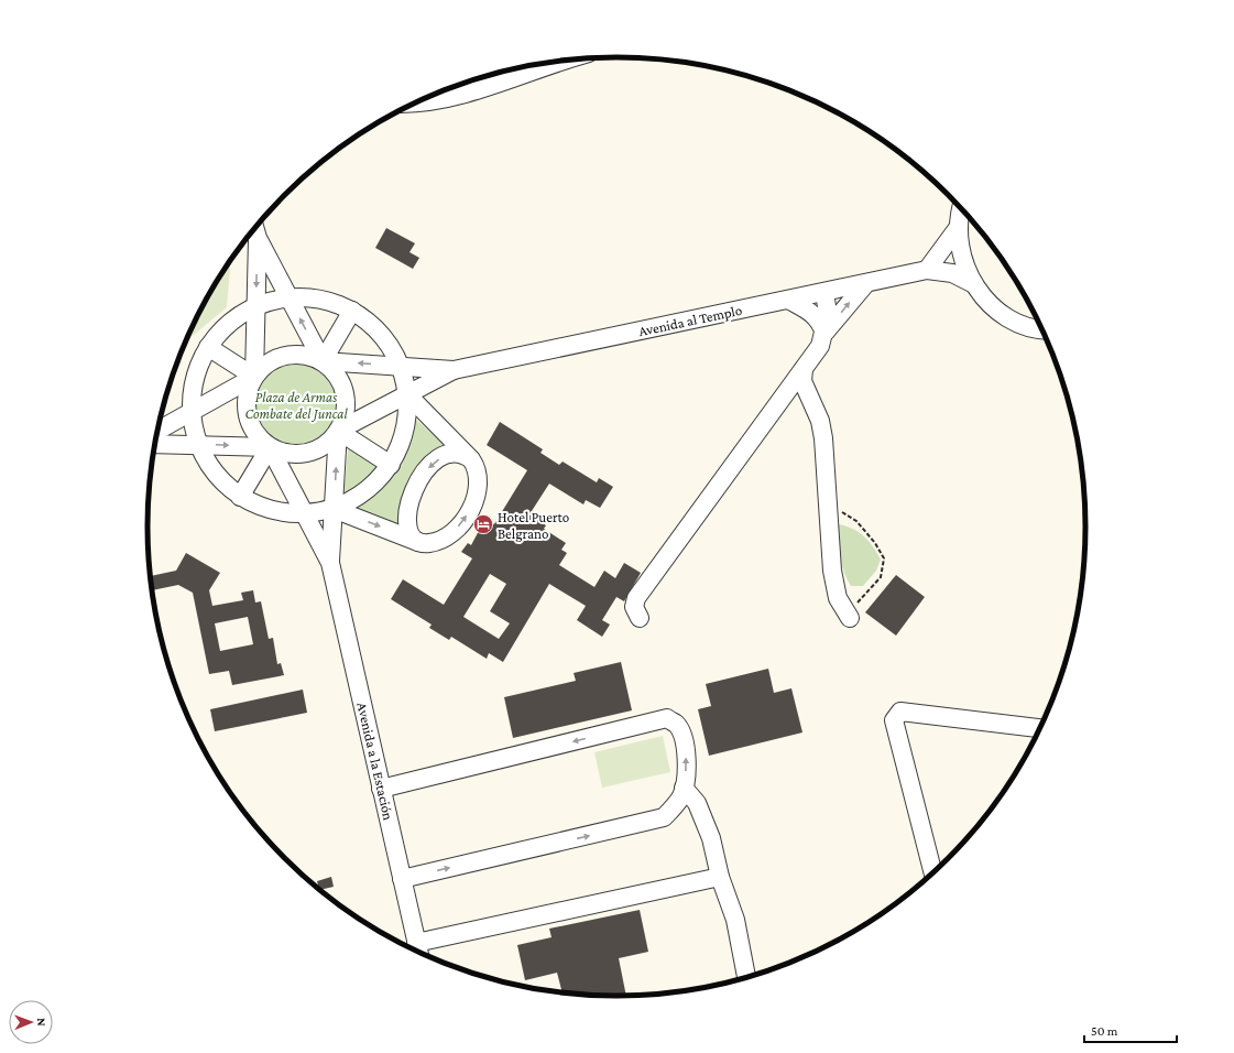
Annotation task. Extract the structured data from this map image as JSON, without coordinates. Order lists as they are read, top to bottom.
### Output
{
  "streets": {
    "street": ["Avenida al Templo", "Avenida a la Estación"]
  },
  "parks": ["Plaza de Armas Combate del Juncal"],
  "places": {
    "hotel": ["Hotel Puerto Belgrano"]
  },
  "scale_bar": "50 m",
  "north": "right"
}
